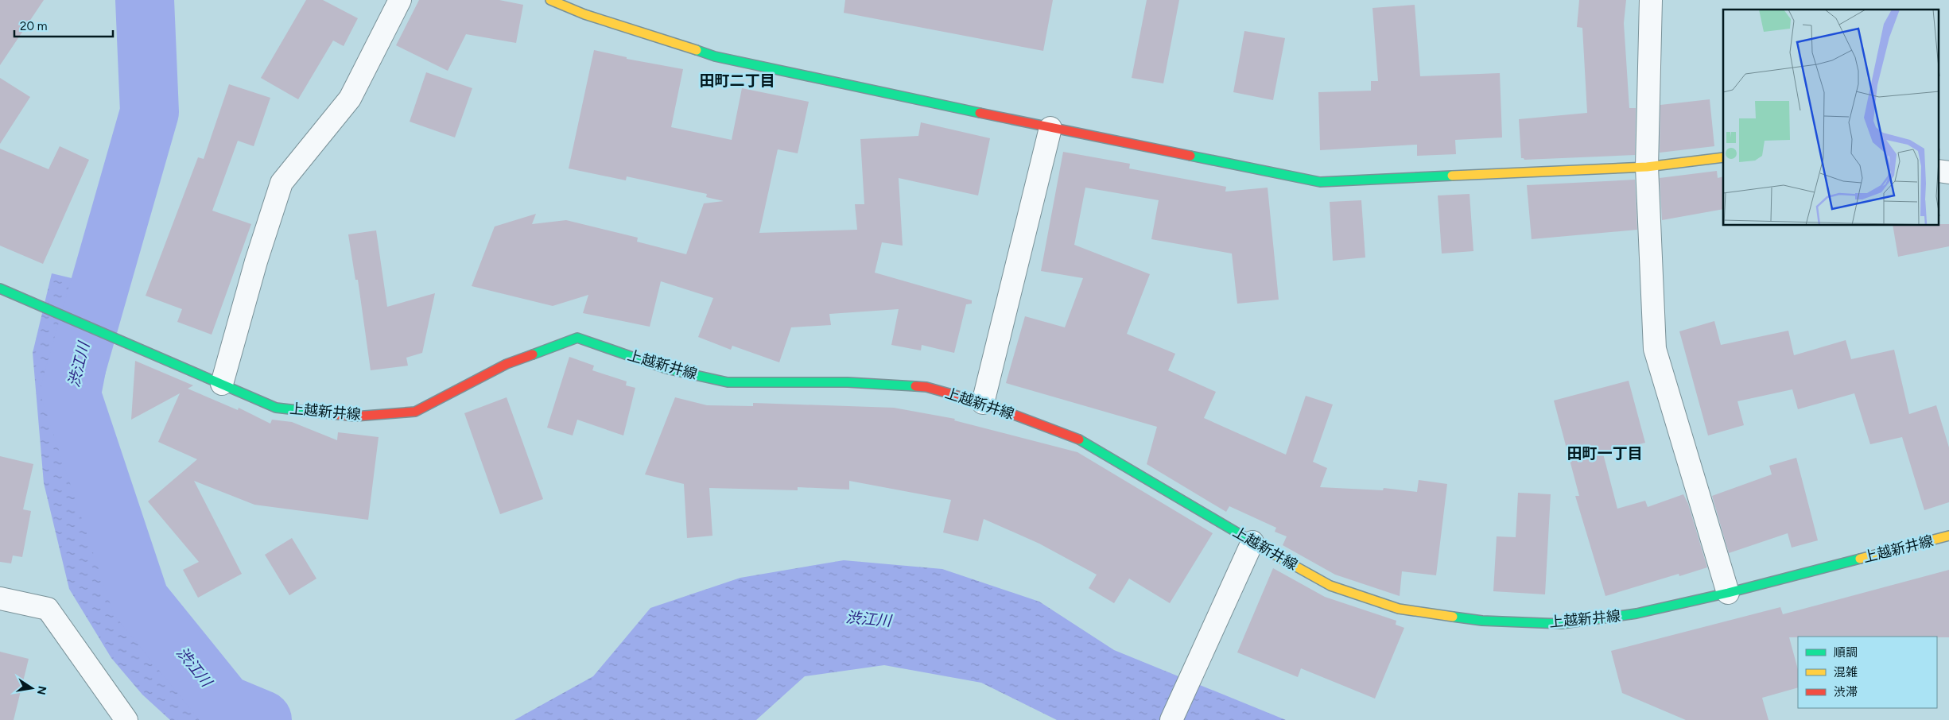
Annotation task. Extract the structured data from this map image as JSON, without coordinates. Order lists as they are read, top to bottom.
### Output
{
  "streets": {
    "main road": ["上越新井線"]
  },
  "districts": ["田町二丁目", "田町一丁目"],
  "water": ["渋江川"],
  "legend": ["順調", "混雑", "渋滞"],
  "scale_bar": "20 m",
  "north": "right"
}
